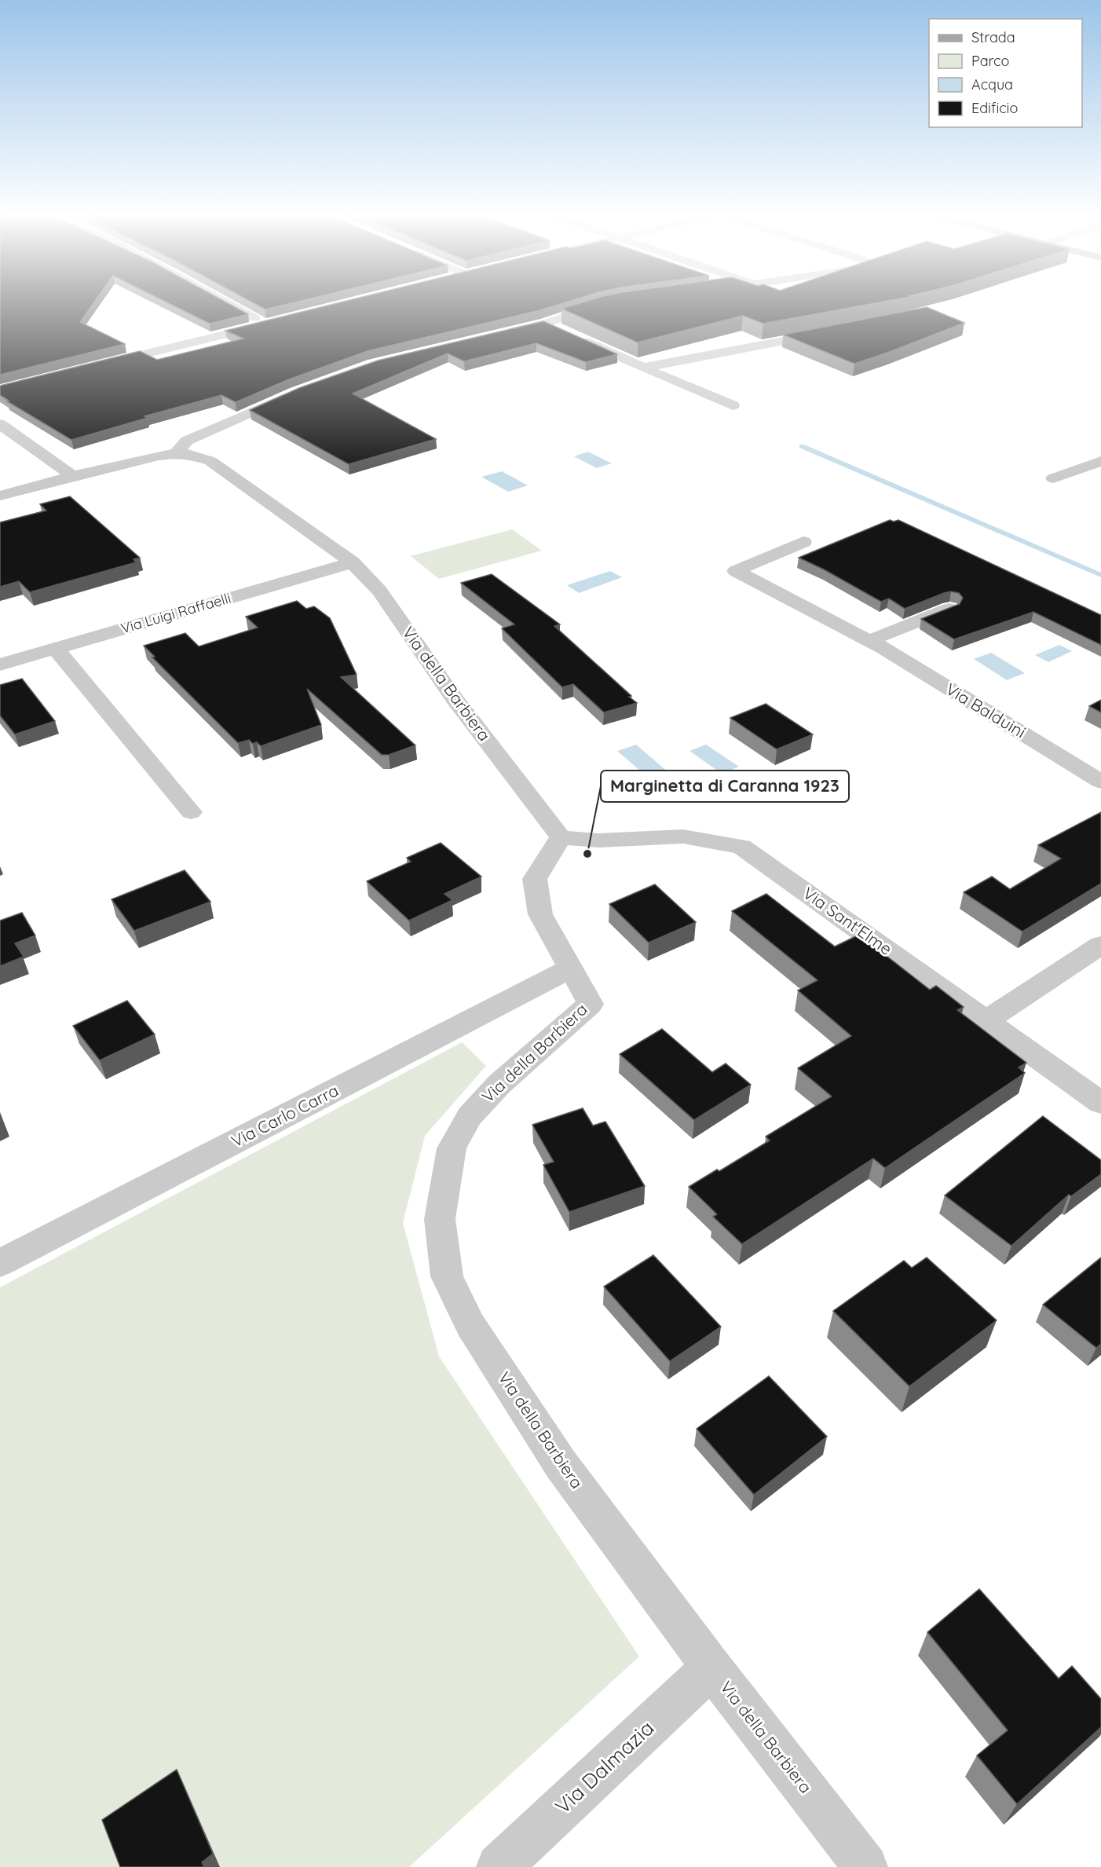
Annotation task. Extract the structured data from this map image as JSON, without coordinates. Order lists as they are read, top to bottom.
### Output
{
  "streets": {
    "street": [
      "Via Luigi Raffaelli",
      "Via della Barbiera",
      "Via Balduini",
      "Via Sant'Elme",
      "Via Carlo Carra",
      "Via Dalmazia"
    ]
  },
  "crossings": [
    ["Via Luigi Raffaelli", "Via della Barbiera"],
    ["Via della Barbiera", "Via Sant'Elme"],
    ["Via della Barbiera", "Via Carlo Carra"],
    ["Via della Barbiera", "Via Dalmazia"]
  ],
  "places": ["Marginetta di Caranna 1923"],
  "legend": [
    "Strada",
    "Parco",
    "Acqua",
    "Edificio"
  ]
}
